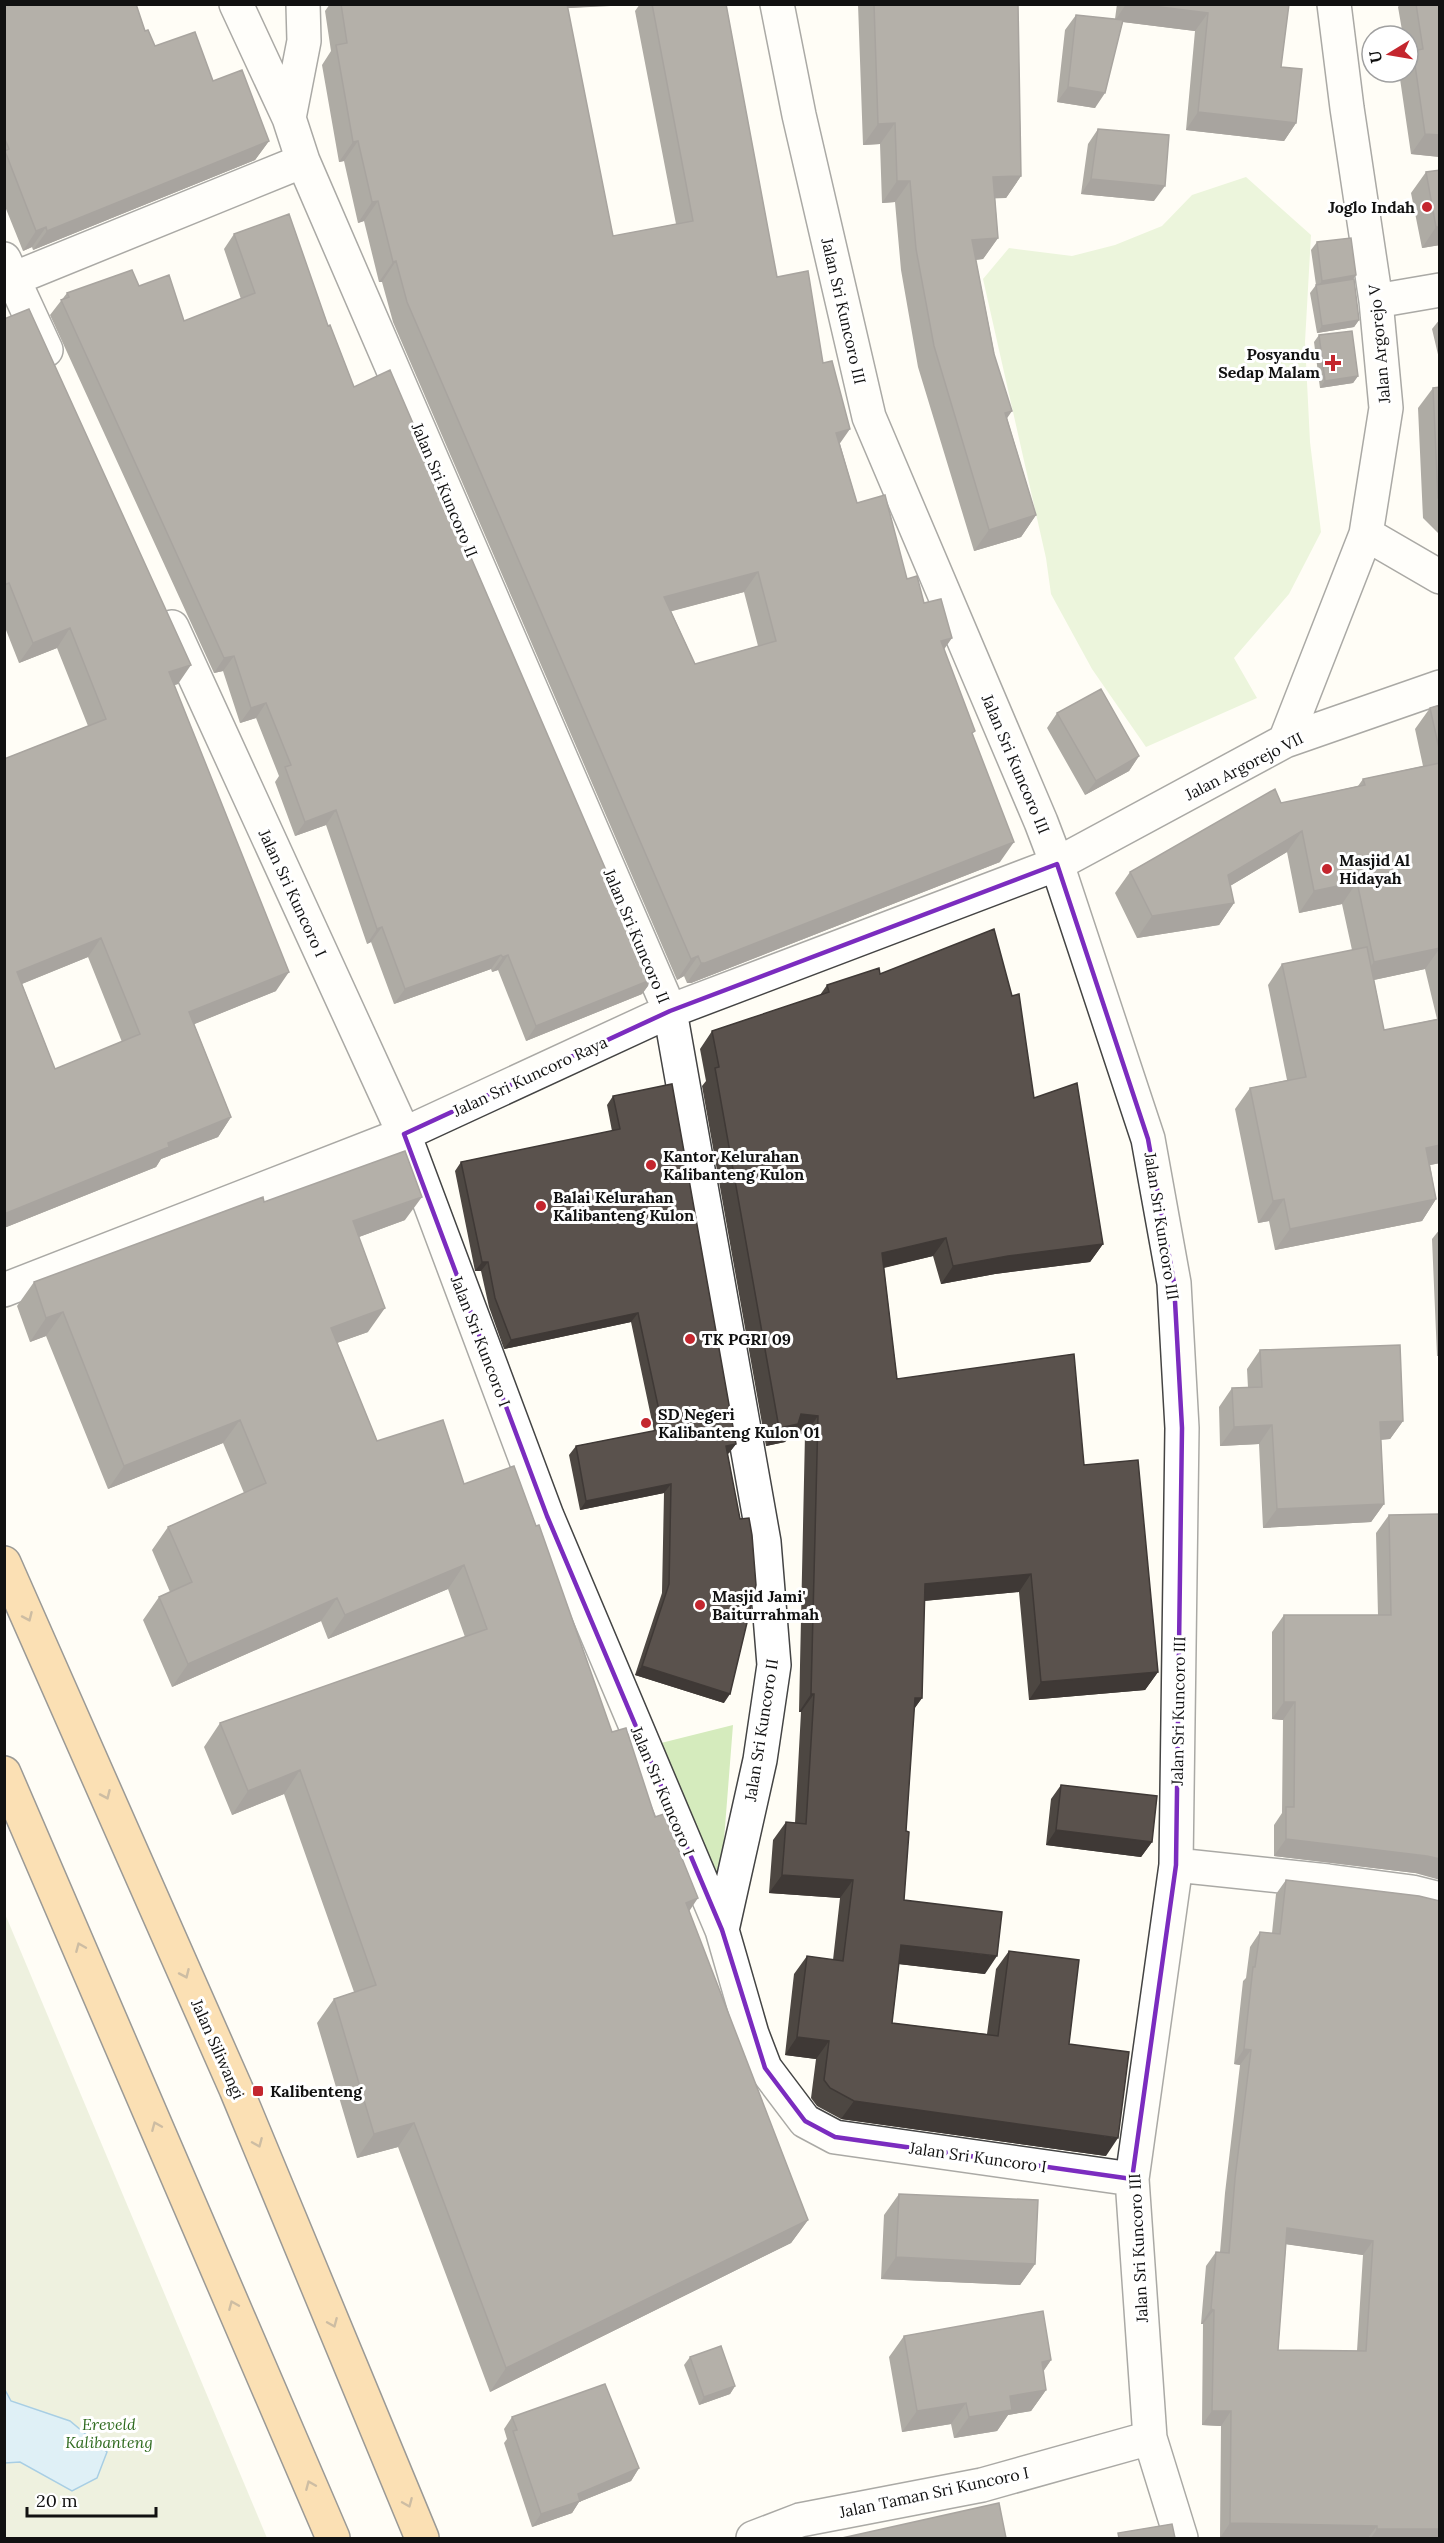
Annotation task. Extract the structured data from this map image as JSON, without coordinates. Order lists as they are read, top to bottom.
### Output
{
  "streets": {
    "highway": ["Jalan Siliwangi"],
    "street": [
      "Jalan Sri Kuncoro III",
      "Jalan Argorejo V",
      "Jalan Sri Kuncoro II",
      "Jalan Argorejo VII",
      "Jalan Sri Kuncoro I",
      "Jalan Sri Kuncoro Raya",
      "Jalan Taman Sri Kuncoro I"
    ]
  },
  "crossings": [
    ["Jalan Sri Kuncoro III", "Jalan Argorejo VII"],
    ["Jalan Sri Kuncoro III", "Jalan Sri Kuncoro I"],
    ["Jalan Sri Kuncoro III", "Jalan Sri Kuncoro Raya"],
    ["Jalan Sri Kuncoro III", "Jalan Taman Sri Kuncoro I"],
    ["Jalan Argorejo V", "Jalan Argorejo VII"],
    ["Jalan Sri Kuncoro II", "Jalan Sri Kuncoro I"],
    ["Jalan Sri Kuncoro II", "Jalan Sri Kuncoro Raya"],
    ["Jalan Argorejo VII", "Jalan Sri Kuncoro Raya"],
    ["Jalan Sri Kuncoro I", "Jalan Sri Kuncoro Raya"]
  ],
  "parks": ["Ereveld Kalibanteng"],
  "places": {
    "other": [
      "Joglo Indah",
      "Masjid Al Hidayah",
      "Kantor Kelurahan Kalibanteng Kulon",
      "Balai Kelurahan Kalibanteng Kulon",
      "TK PGRI 09",
      "SD Negeri Kalibanteng Kulon 01",
      "Masjid Jami' Baiturrahmah"
    ],
    "health": ["Posyandu Sedap Malam"],
    "transit": ["Kalibenteng"]
  },
  "scale_bar": "20 m",
  "north": "left"
}
